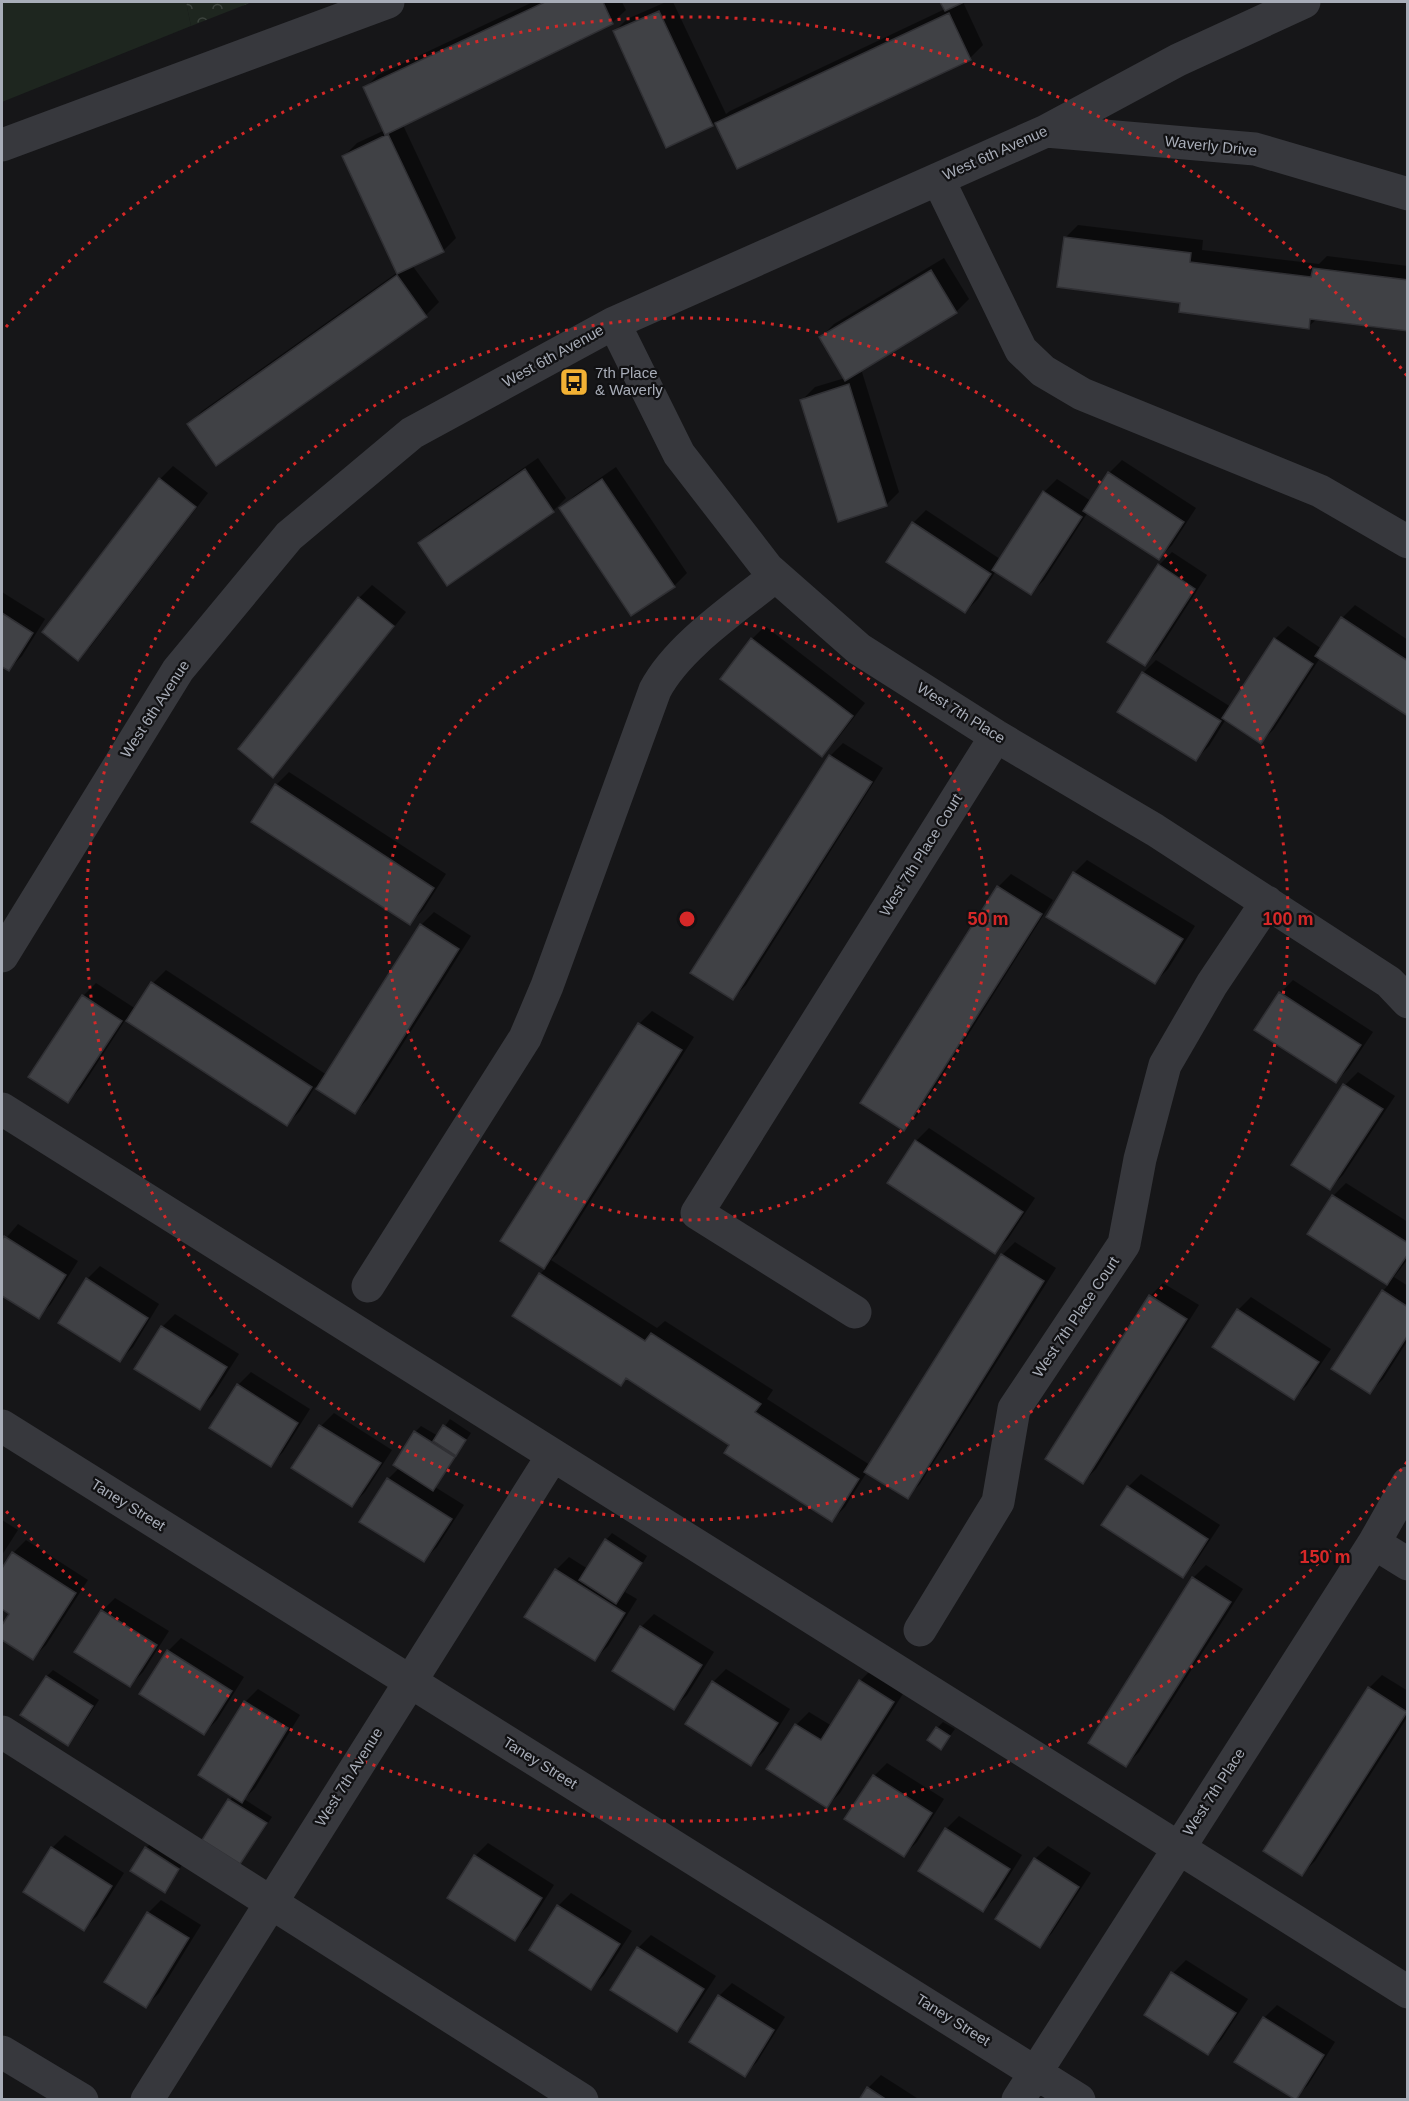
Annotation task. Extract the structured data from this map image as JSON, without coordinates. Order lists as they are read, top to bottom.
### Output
{
  "streets": {
    "street": [
      "Waverly Drive",
      "West 6th Avenue",
      "West 7th Place",
      "West 7th Place Court",
      "Taney Street",
      "West 7th Avenue"
    ]
  },
  "crossings": [
    ["Waverly Drive", "West 6th Avenue"],
    ["West 6th Avenue", "West 7th Place"],
    ["West 7th Place", "West 7th Place Court"],
    ["West 7th Place", "Taney Street"],
    ["Taney Street", "West 7th Avenue"]
  ],
  "places": {
    "bus stop": ["7th Place & Waverly"]
  },
  "rings": ["50 m", "100 m", "150 m"]
}
